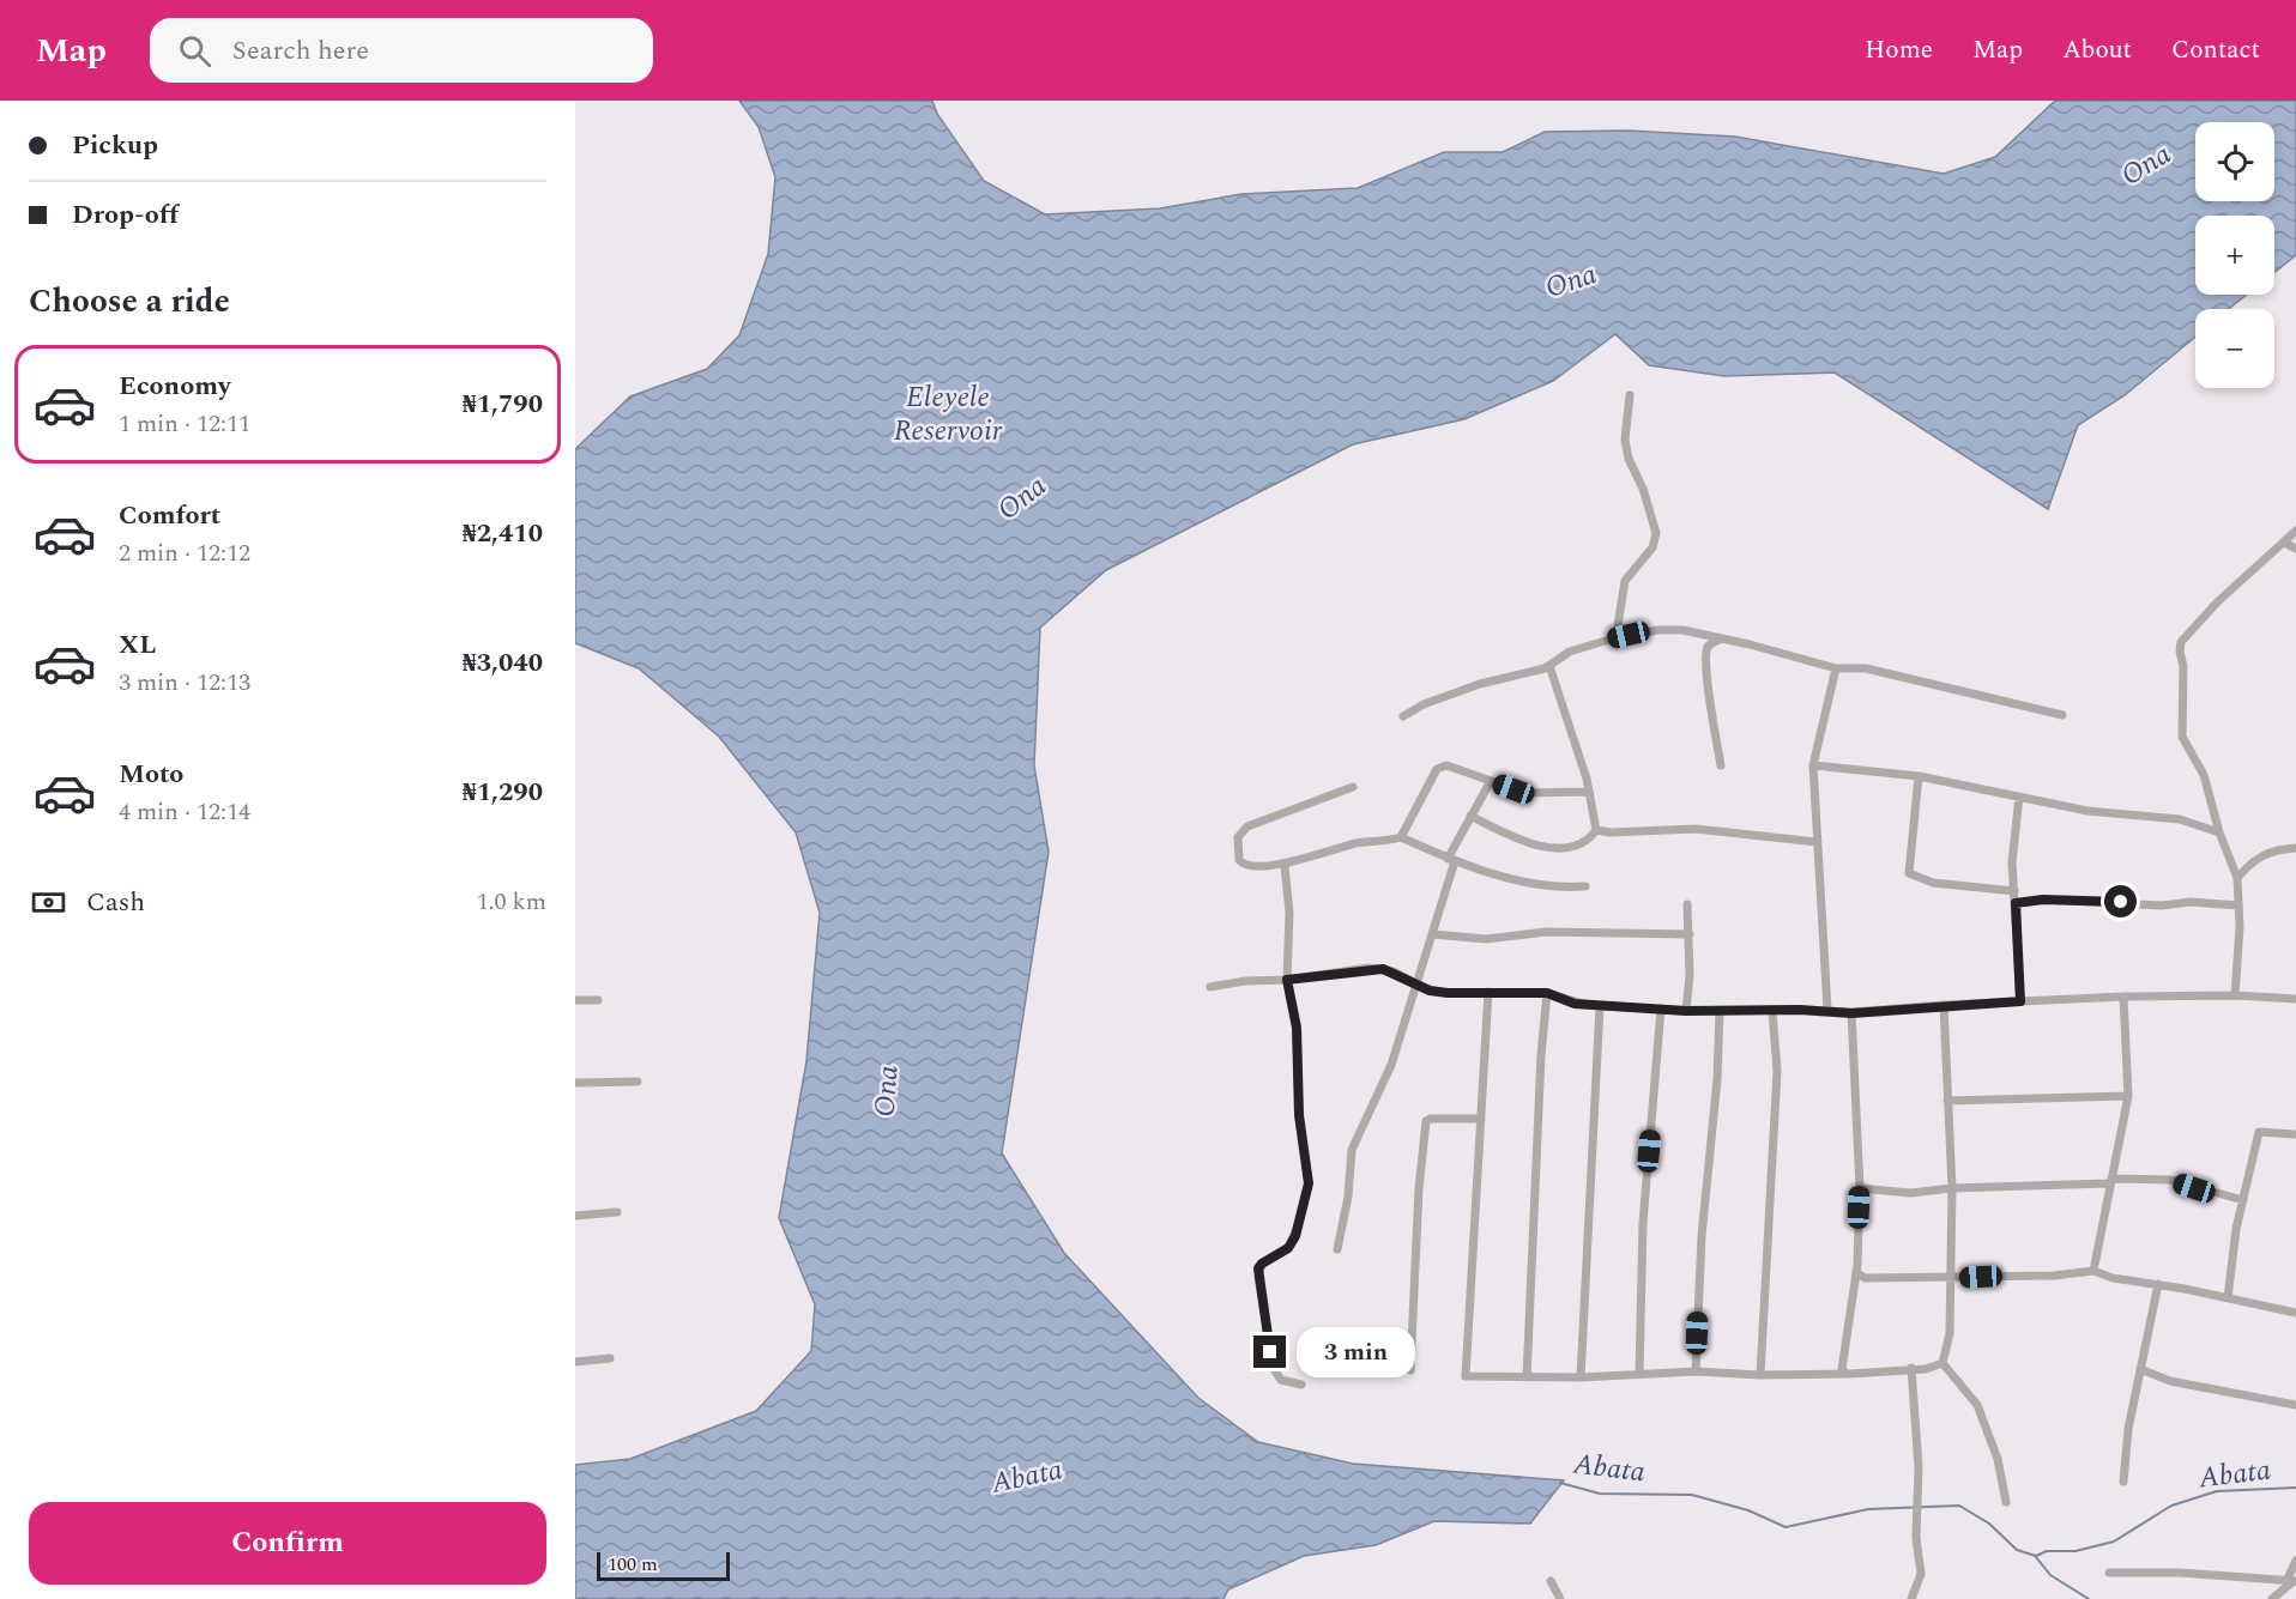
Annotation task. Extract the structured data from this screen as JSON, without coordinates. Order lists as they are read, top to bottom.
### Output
{
  "water": ["Ona", "Eleyele Reservoir", "Abata"],
  "scale_bar": "100 m",
  "page": {
    "header": "Map",
    "search": "Search here",
    "nav": [
      "Home",
      "Map",
      "About",
      "Contact"
    ],
    "banner": ["Pickup", "Drop-off"],
    "map_buttons": ["+", "−"],
    "heading": "Choose a ride",
    "list": [
      {
        "name": "Economy",
        "note": "1 min · 12:11",
        "value": "₦1,790"
      },
      {
        "name": "Comfort",
        "note": "2 min · 12:12",
        "value": "₦2,410"
      },
      {
        "name": "XL",
        "note": "3 min · 12:13",
        "value": "₦3,040"
      },
      {
        "name": "Moto",
        "note": "4 min · 12:14",
        "value": "₦1,290"
      }
    ],
    "pay": ["Cash", "1.0 km"],
    "bubble": "3 min",
    "buttons": "Confirm",
    "scale": "100 m"
  }
}
